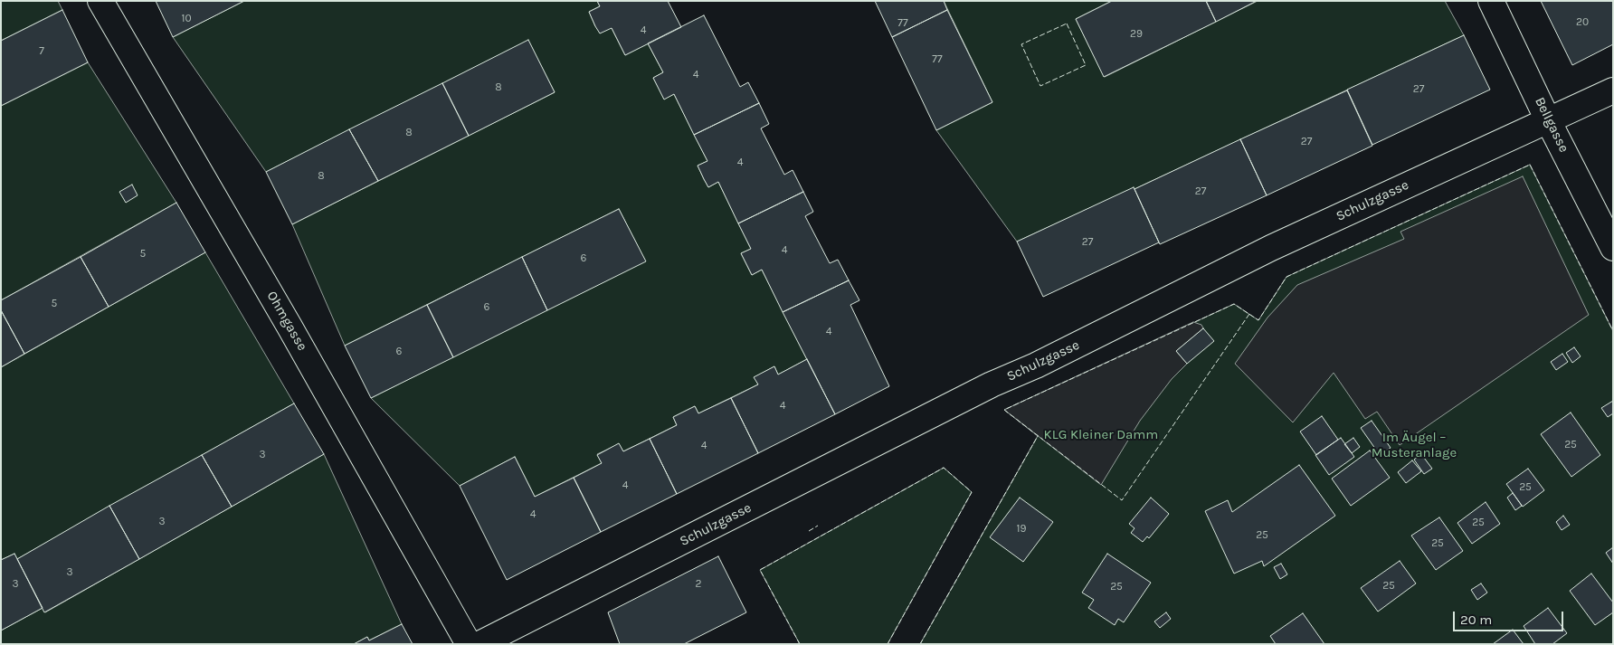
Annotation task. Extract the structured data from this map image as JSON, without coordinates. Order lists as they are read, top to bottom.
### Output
{
  "streets": {
    "street": ["Bellgasse", "Schulzgasse", "Ohmgasse"]
  },
  "crossings": [
    ["Bellgasse", "Schulzgasse"]
  ],
  "parks": ["KLG Kleiner Damm", "Im Äugel – Musteranlage"],
  "house_numbers": [
    "10",
    "20",
    "77",
    "4",
    "29",
    "7",
    "77",
    "4",
    "8",
    "27",
    "8",
    "27",
    "4",
    "8",
    "27",
    "27",
    "4",
    "5",
    "6",
    "5",
    "6",
    "4",
    "6",
    "4",
    "25",
    "4",
    "3",
    "4",
    "25",
    "4",
    "3",
    "25",
    "19",
    "25",
    "25",
    "3",
    "3",
    "2",
    "25",
    "25"
  ],
  "scale_bar": "20 m"
}
